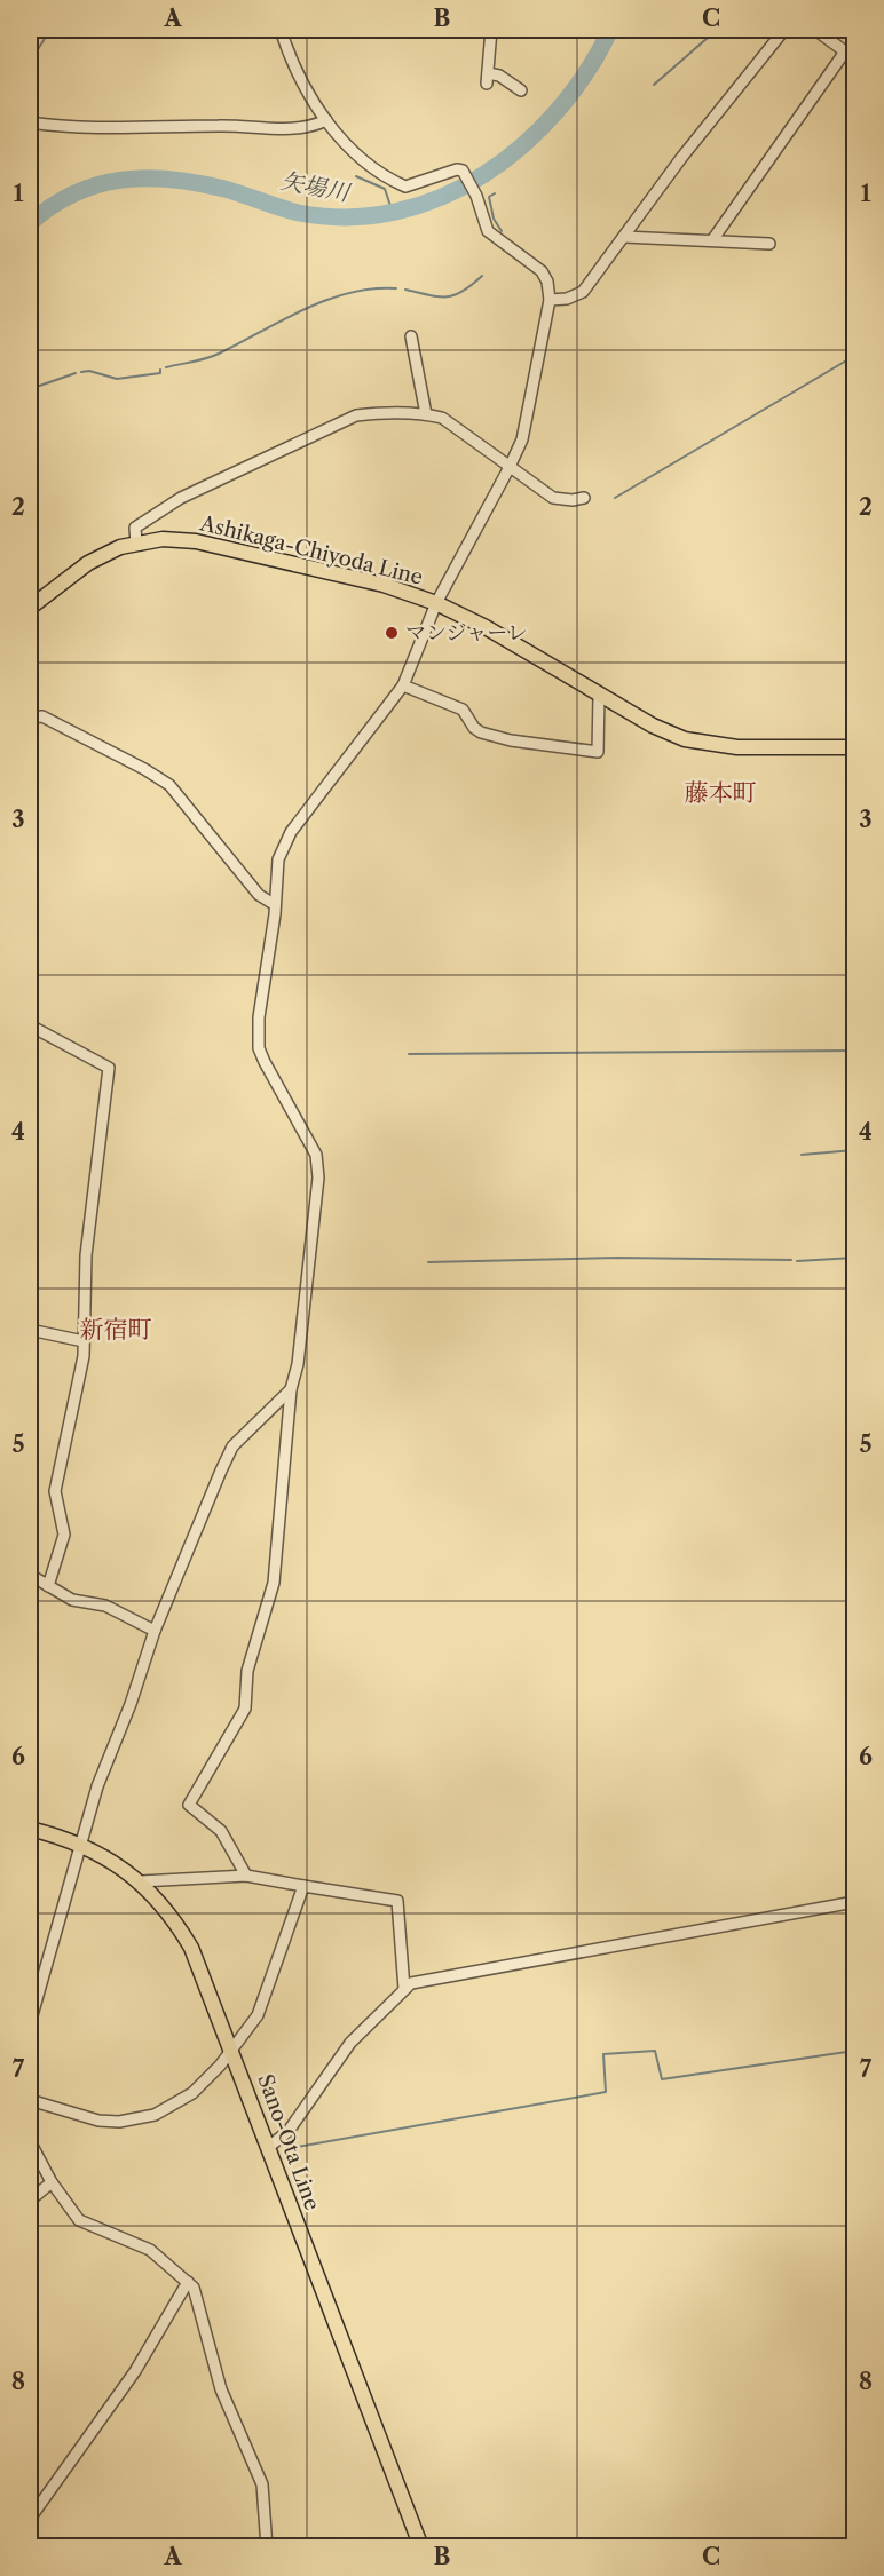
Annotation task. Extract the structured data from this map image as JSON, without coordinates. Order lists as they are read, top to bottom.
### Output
{
  "streets": {
    "main road": ["Ashikaga-Chiyoda Line", "Sano-Ota Line"]
  },
  "districts": ["藤本町", "新宿町"],
  "water": ["矢場川"],
  "places": ["マンジャーレ"],
  "grid": {
    "columns": ["A", "B", "C"],
    "rows": [
      "1",
      "2",
      "3",
      "4",
      "5",
      "6",
      "7",
      "8"
    ]
  }
}
